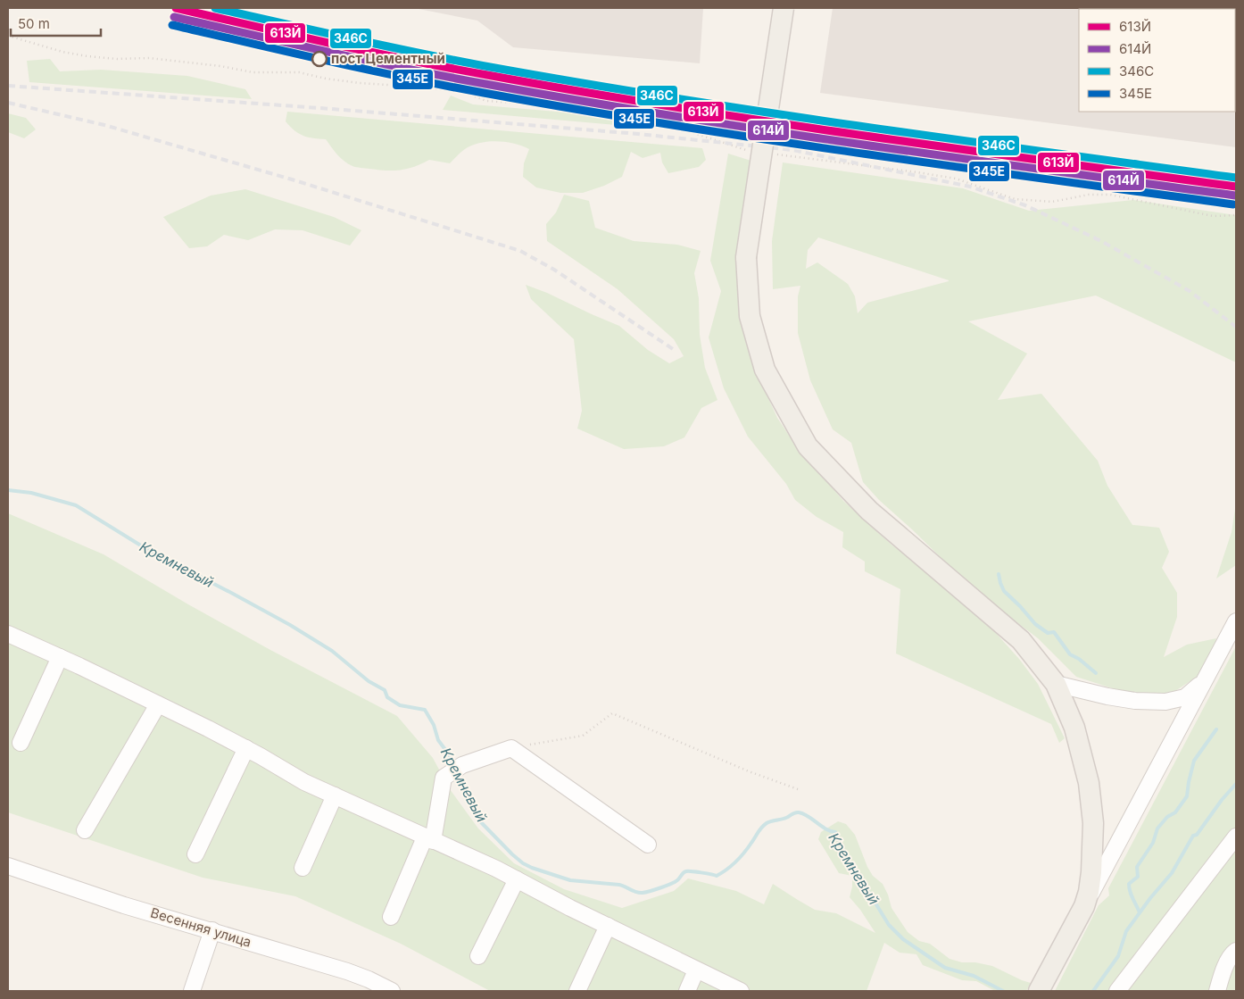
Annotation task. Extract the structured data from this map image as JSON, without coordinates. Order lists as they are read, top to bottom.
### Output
{
  "streets": {
    "street": ["Весенняя улица"]
  },
  "water": ["Кремневый"],
  "places": ["пост Цементный"],
  "lines": [
    "transit line 613Й",
    "transit line 346С",
    "transit line 614Й",
    "transit line 345Е"
  ],
  "legend": [
    "613Й",
    "614Й",
    "346С",
    "345Е"
  ],
  "scale_bar": "50 m"
}
